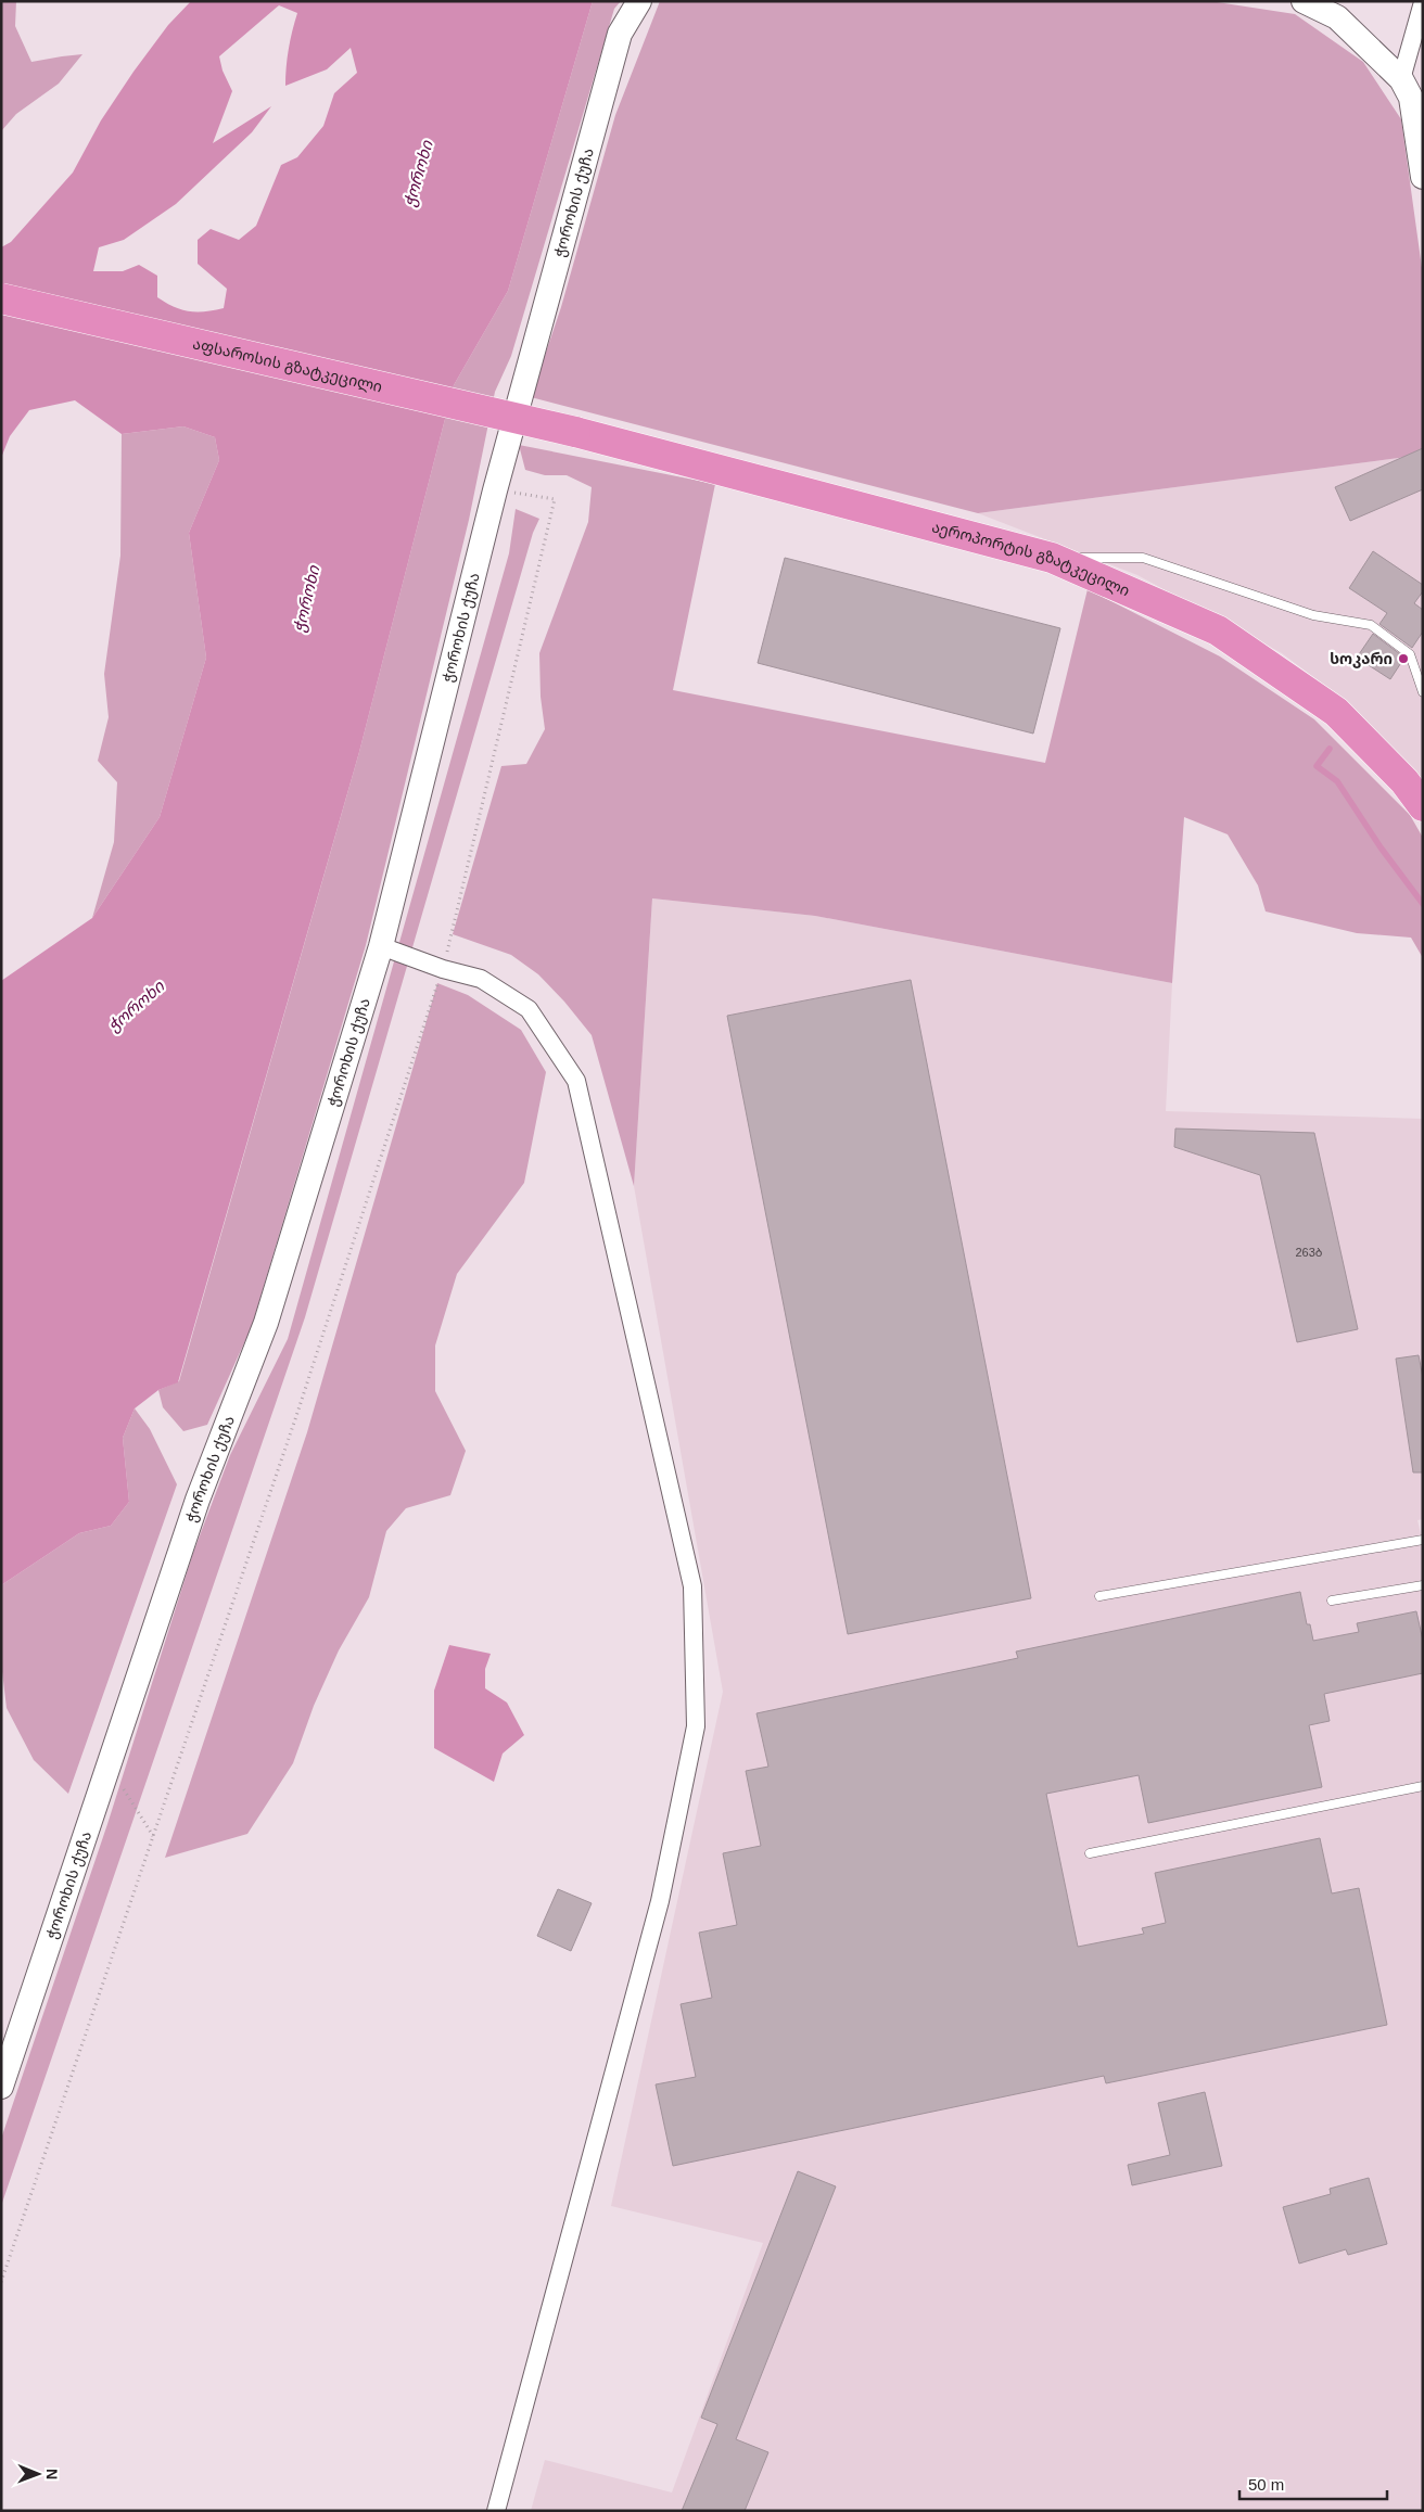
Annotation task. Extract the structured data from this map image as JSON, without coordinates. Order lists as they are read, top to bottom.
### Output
{
  "streets": {
    "highway": ["აფსაროსის გზატკეცილი", "აეროპორტის გზატკეცილი"],
    "street": ["ჭოროხის ქუჩა"]
  },
  "crossings": [
    ["აფსაროსის გზატკეცილი", "აეროპორტის გზატკეცილი"]
  ],
  "water": ["ჭოროხი"],
  "places": ["სოკარი"],
  "house_numbers": ["263ბ"],
  "scale_bar": "50 m",
  "north": "right"
}
